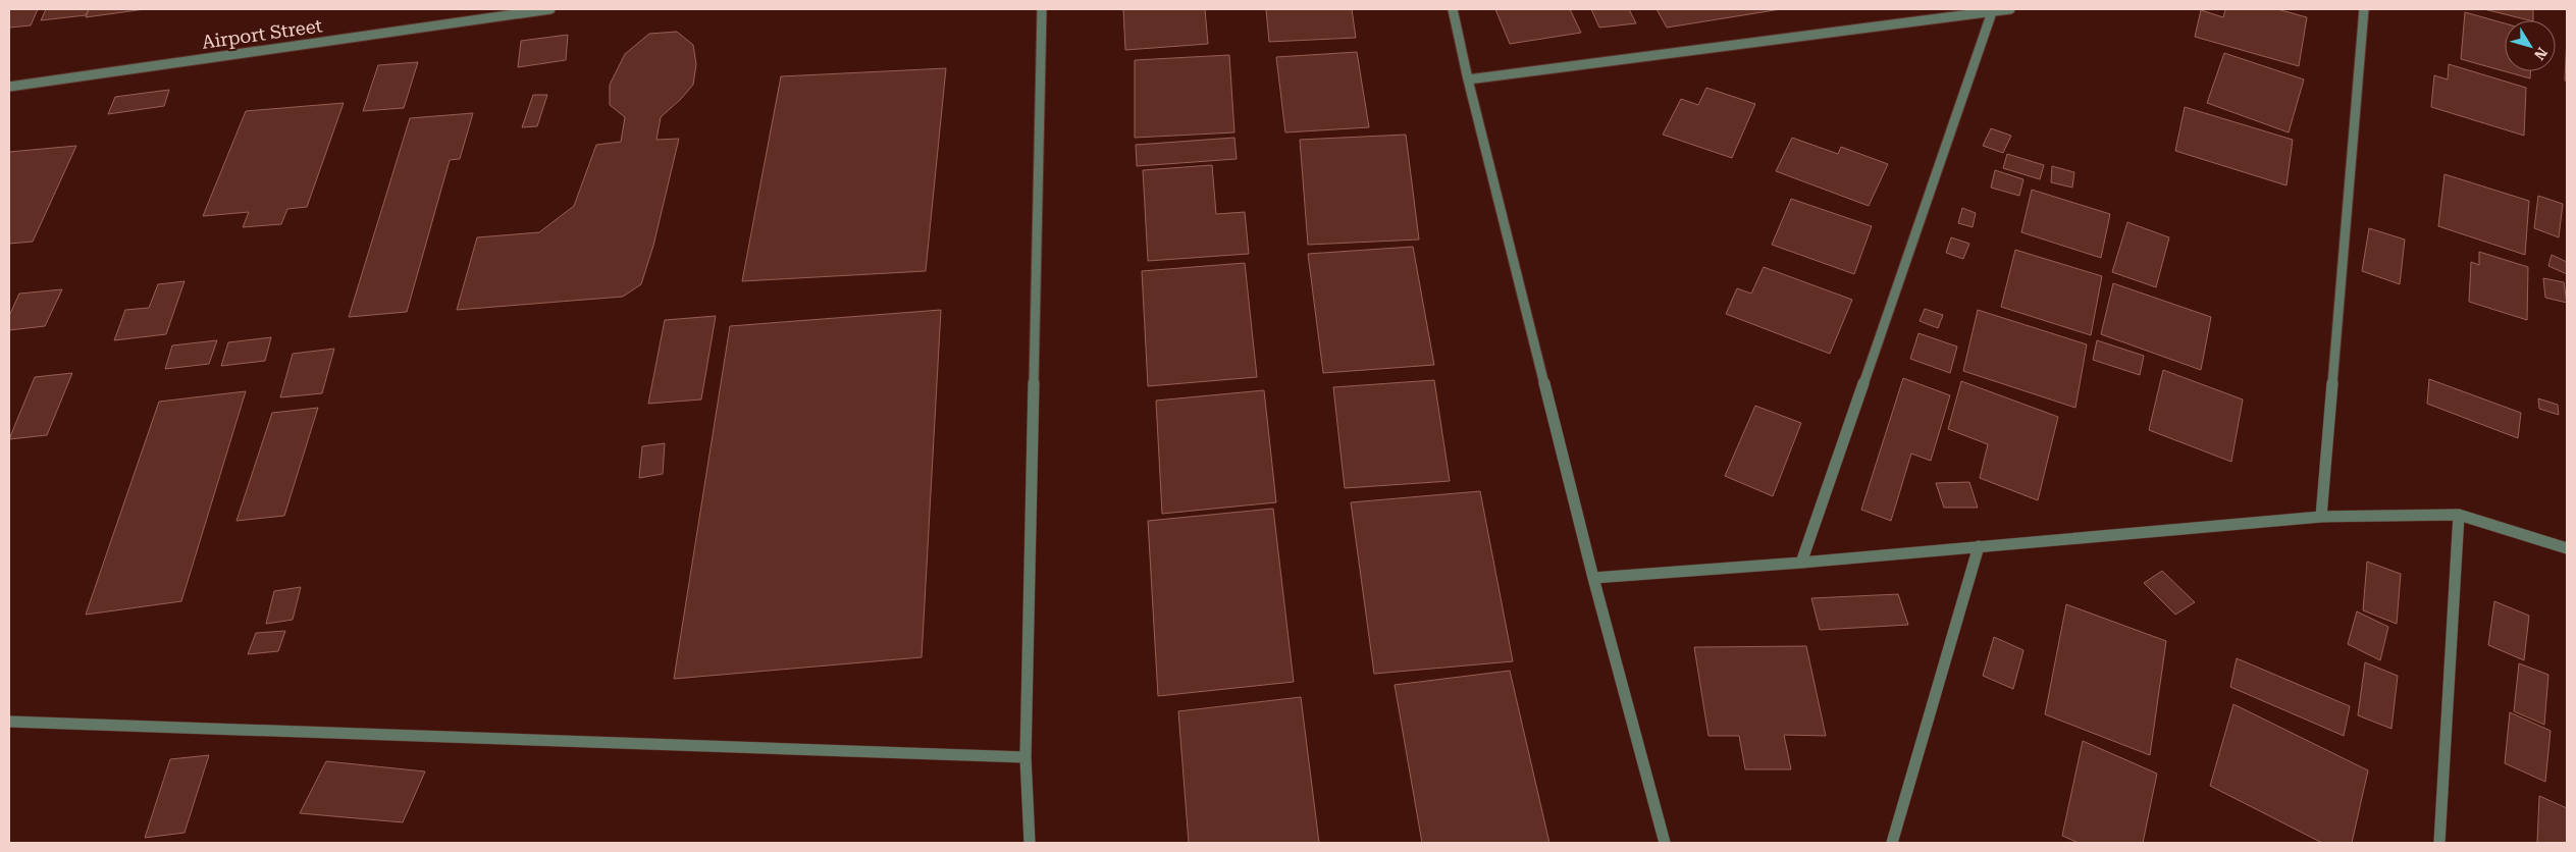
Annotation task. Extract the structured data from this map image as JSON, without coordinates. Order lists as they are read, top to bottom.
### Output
{
  "streets": {
    "street": ["Airport Street"]
  },
  "north": "bottom right"
}
